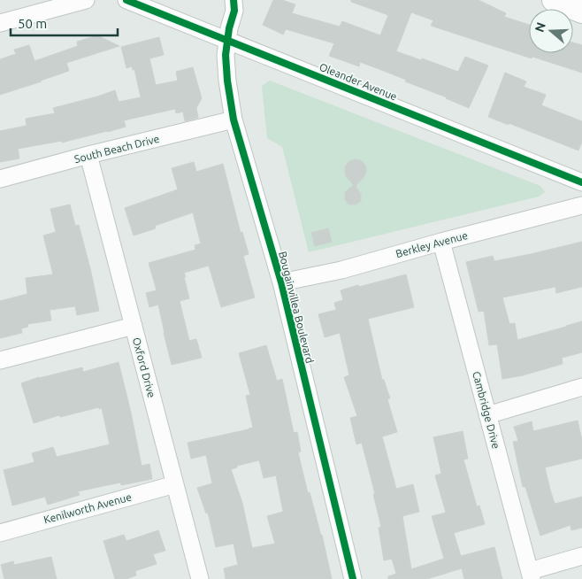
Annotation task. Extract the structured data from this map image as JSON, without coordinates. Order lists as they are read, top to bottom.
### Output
{
  "streets": {
    "street": [
      "Oleander Avenue",
      "South Beach Drive",
      "Berkley Avenue",
      "Bougainvillea Boulevard",
      "Oxford Drive",
      "Cambridge Drive",
      "Kenilworth Avenue"
    ]
  },
  "crossings": [
    ["Oleander Avenue", "Bougainvillea Boulevard"],
    ["South Beach Drive", "Bougainvillea Boulevard"],
    ["South Beach Drive", "Oxford Drive"],
    ["Berkley Avenue", "Bougainvillea Boulevard"],
    ["Berkley Avenue", "Cambridge Drive"],
    ["Oxford Drive", "Kenilworth Avenue"]
  ],
  "scale_bar": "50 m",
  "north": "left"
}
